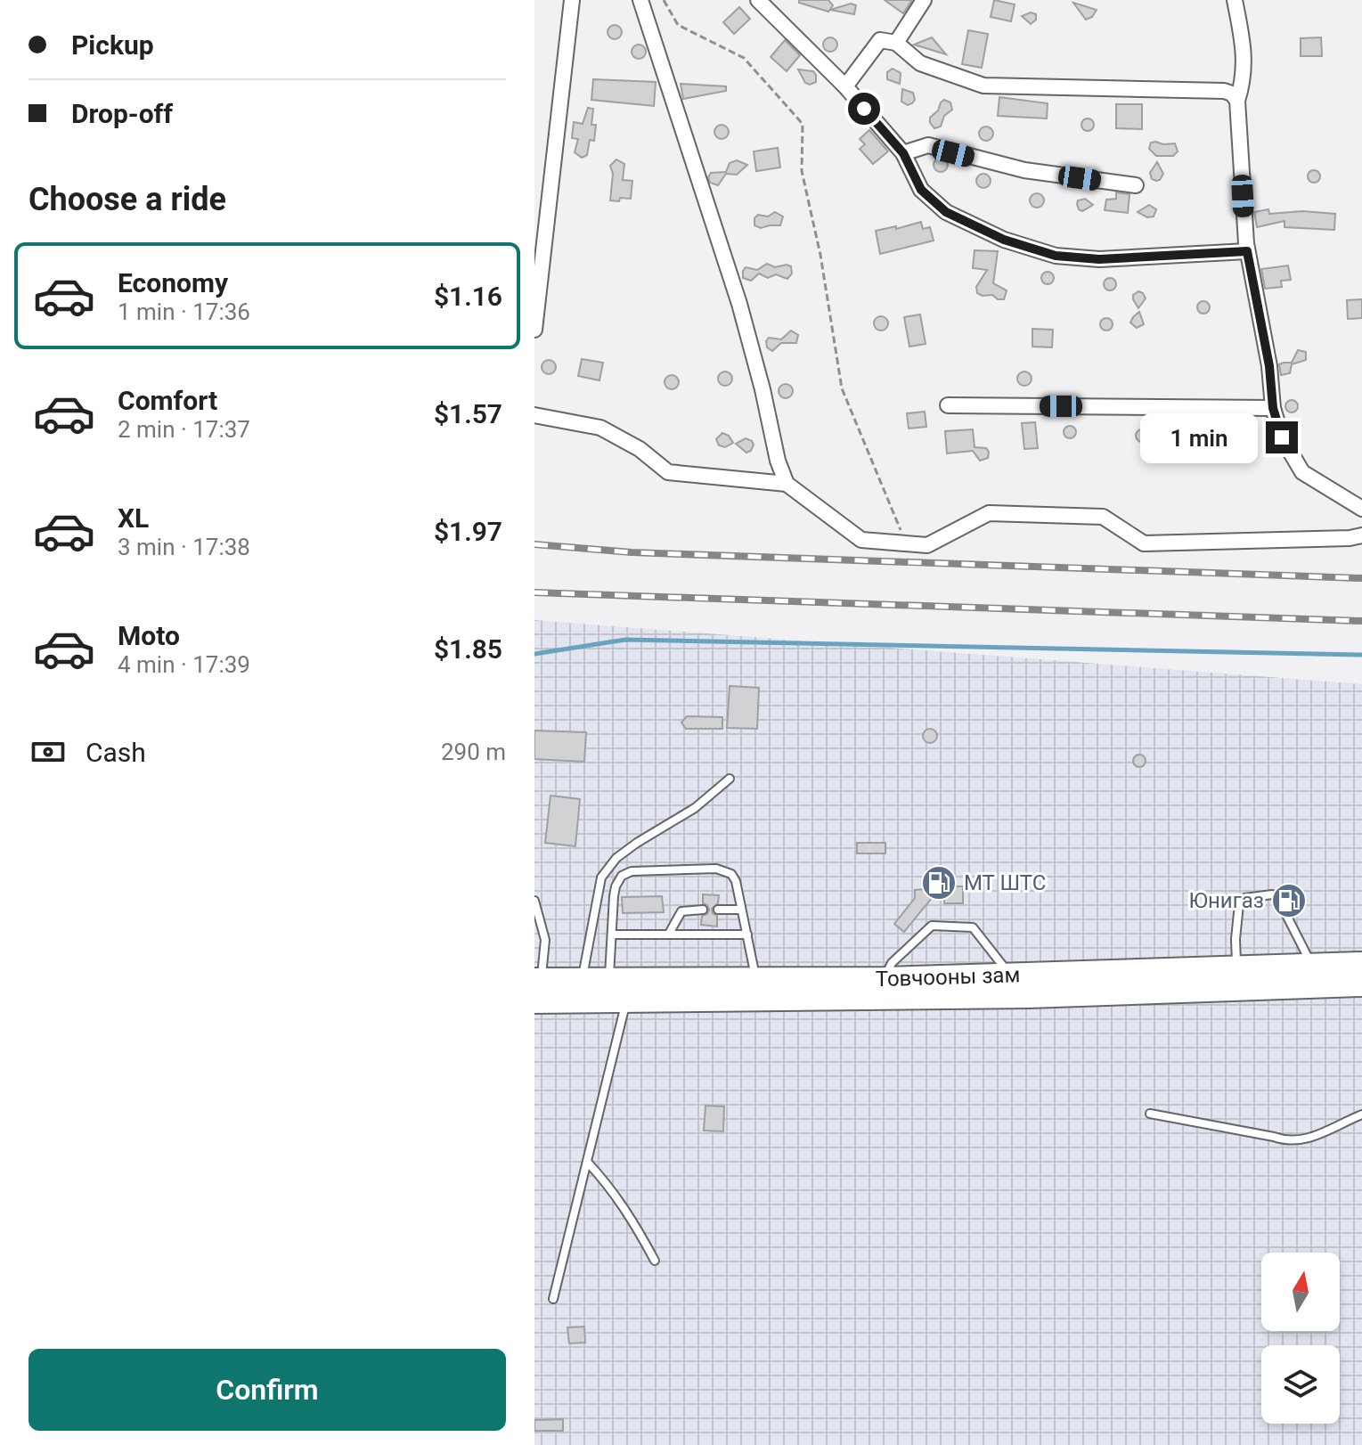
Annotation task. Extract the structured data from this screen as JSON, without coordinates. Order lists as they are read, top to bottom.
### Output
{
  "streets": {
    "highway": ["Товчооны зам"]
  },
  "places": {
    "fuel station": ["MT ШТС", "Юнигаз"]
  },
  "north": "top",
  "page": {
    "banner": ["Pickup", "Drop-off"],
    "heading": "Choose a ride",
    "list": [
      {
        "name": "Economy",
        "note": "1 min · 17:36",
        "value": "$1.16"
      },
      {
        "name": "Comfort",
        "note": "2 min · 17:37",
        "value": "$1.57"
      },
      {
        "name": "XL",
        "note": "3 min · 17:38",
        "value": "$1.97"
      },
      {
        "name": "Moto",
        "note": "4 min · 17:39",
        "value": "$1.85"
      }
    ],
    "bubble": "1 min",
    "pay": ["Cash", "290 m"],
    "buttons": "Confirm"
  }
}
